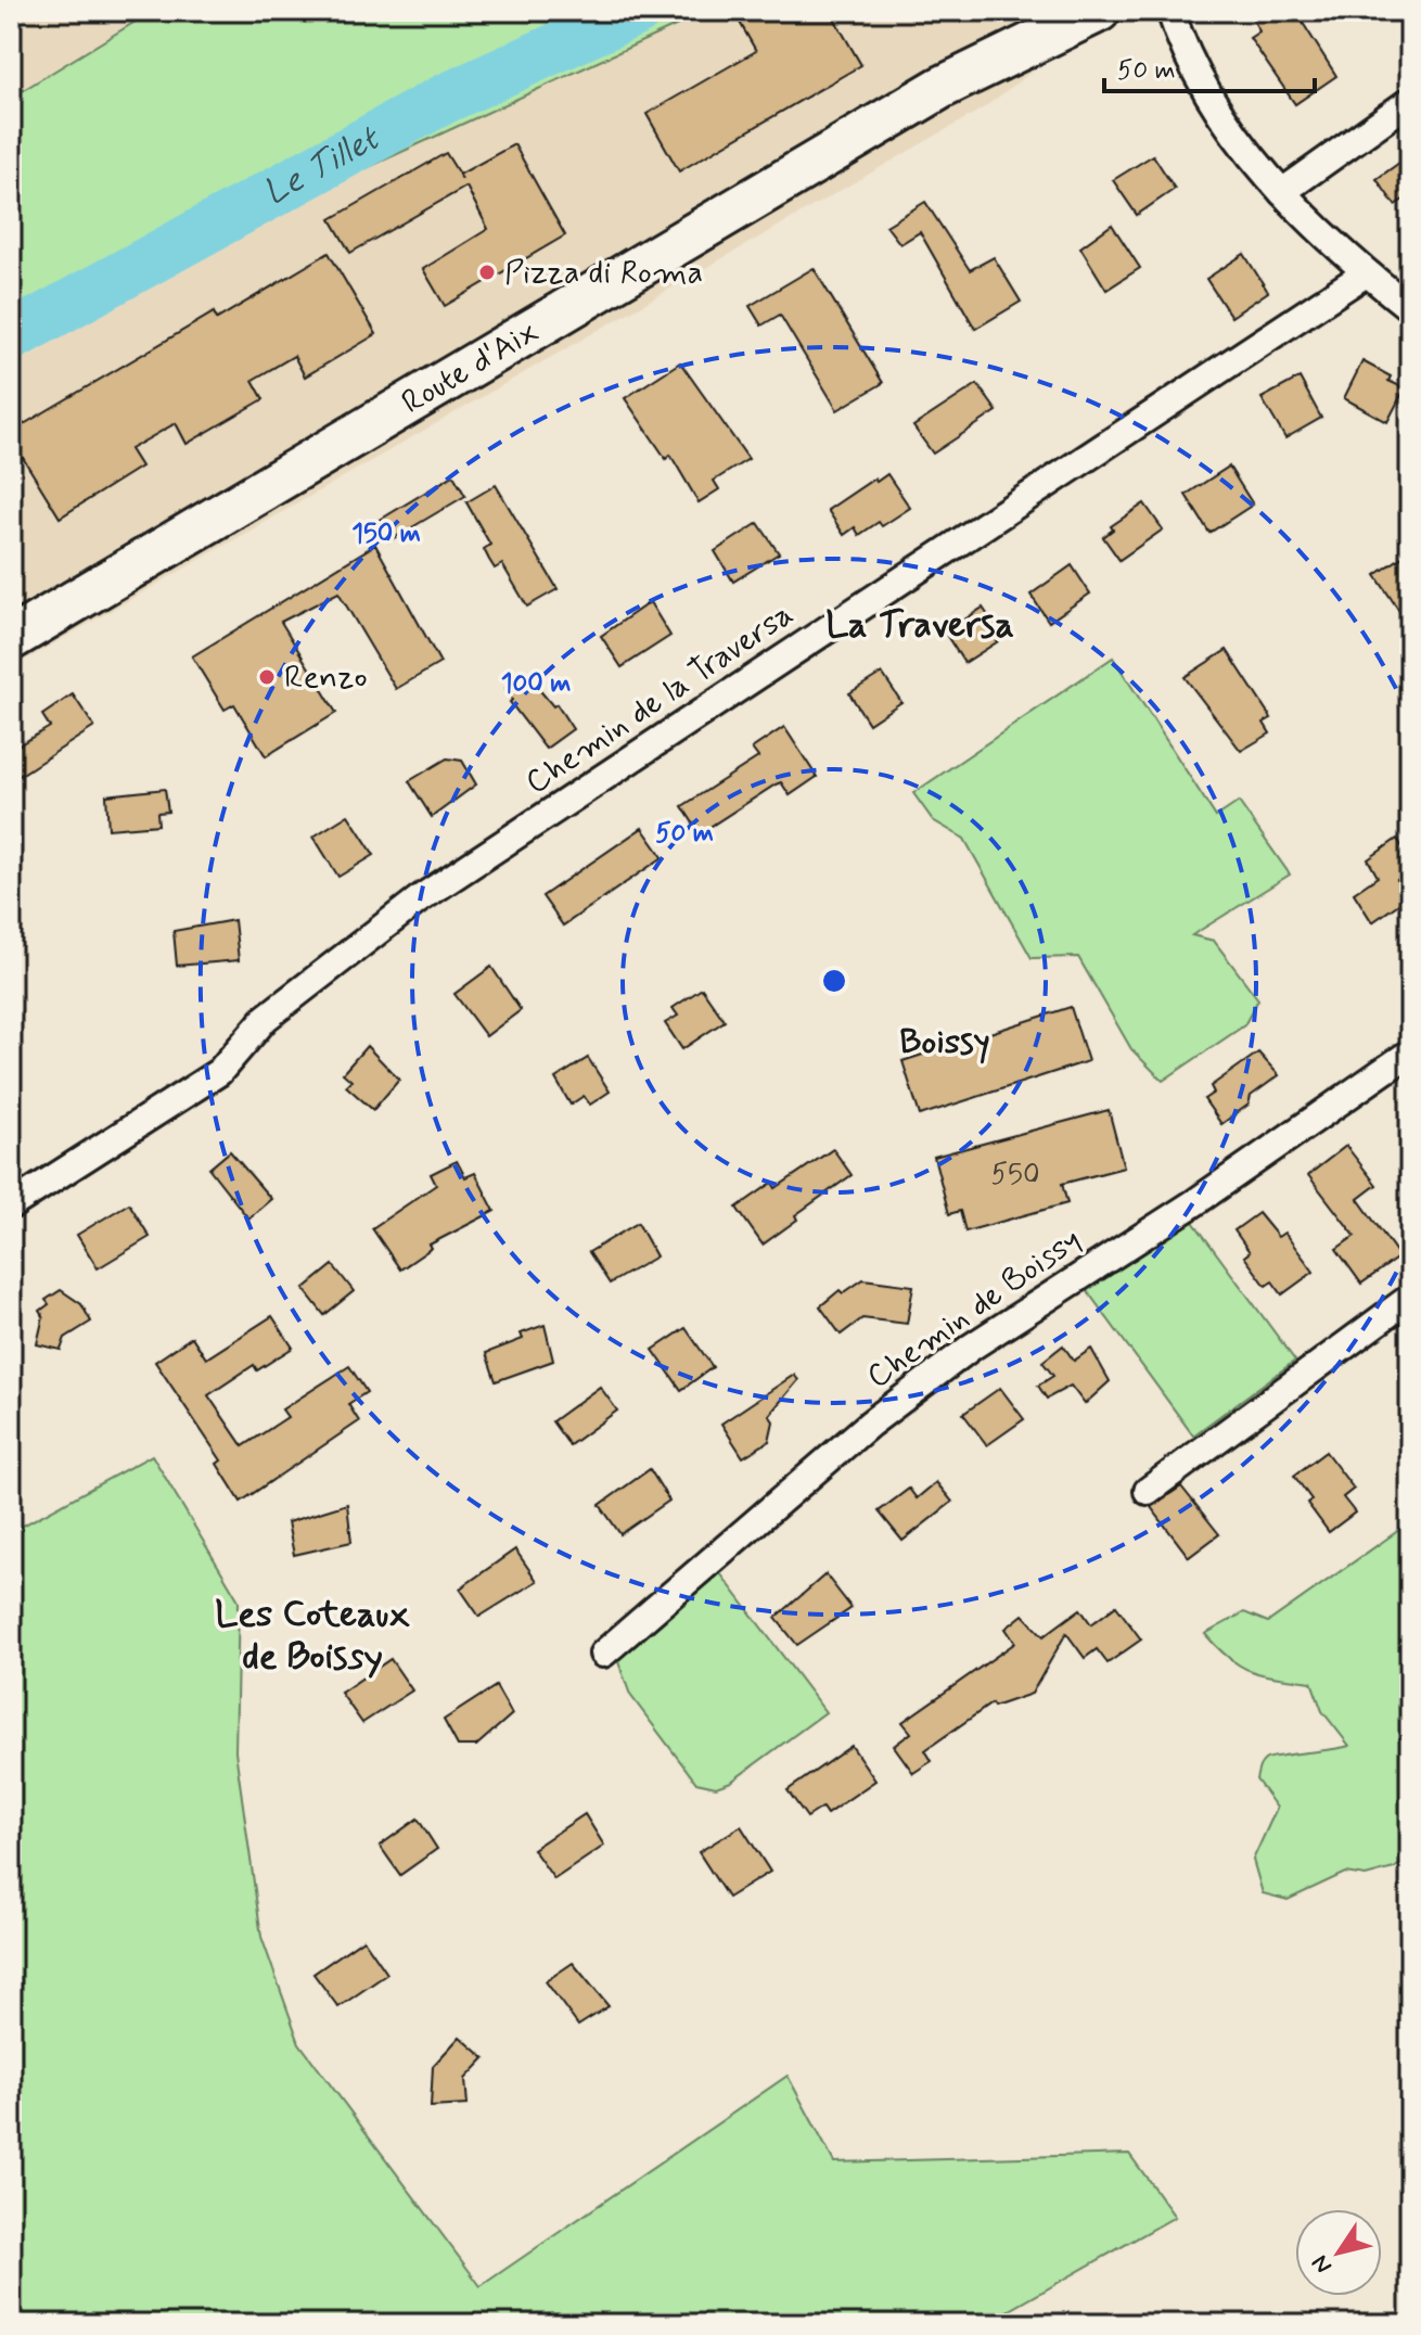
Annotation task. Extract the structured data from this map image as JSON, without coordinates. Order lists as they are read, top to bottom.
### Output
{
  "streets": {
    "main road": ["Route d'Aix"],
    "street": ["Chemin de la Traversa", "Chemin de Boissy"]
  },
  "districts": ["La Traversa", "Boissy", "Les Coteaux de Boissy"],
  "water": ["Le Tillet"],
  "places": ["Pizza di Roma", "Renzo"],
  "house_numbers": ["550"],
  "scale_bar": "50 m",
  "north": "bottom left",
  "rings": ["150 m", "100 m", "50 m"]
}
